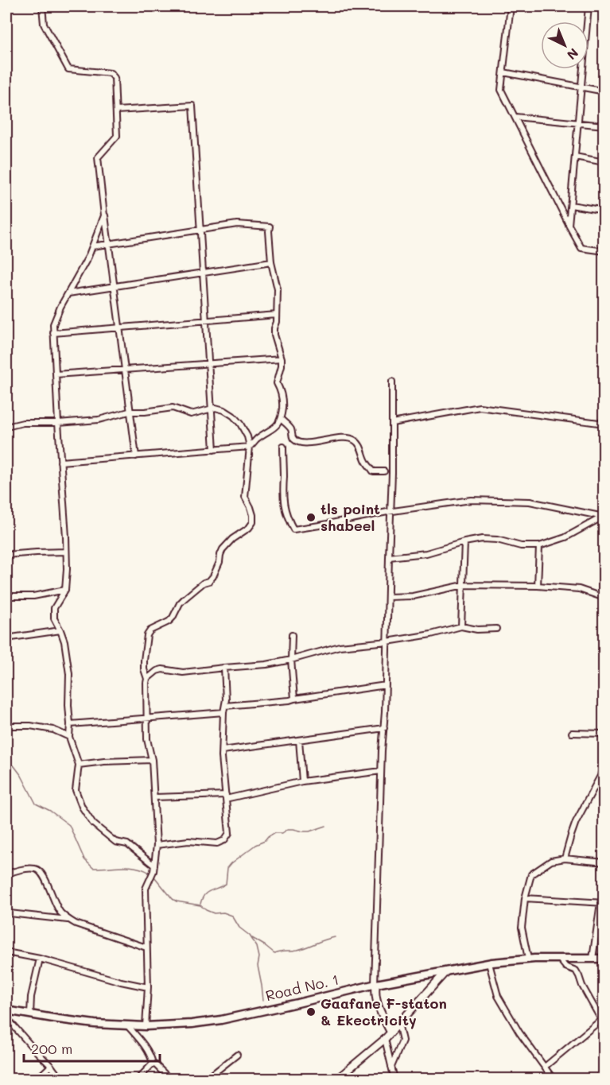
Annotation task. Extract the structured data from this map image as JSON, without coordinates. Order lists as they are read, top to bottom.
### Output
{
  "streets": {
    "highway": ["Road No. 1"]
  },
  "places": ["tls point shabeel", "Gaafane F-staton & Ekectricity"],
  "scale_bar": "200 m",
  "north": "bottom right"
}
